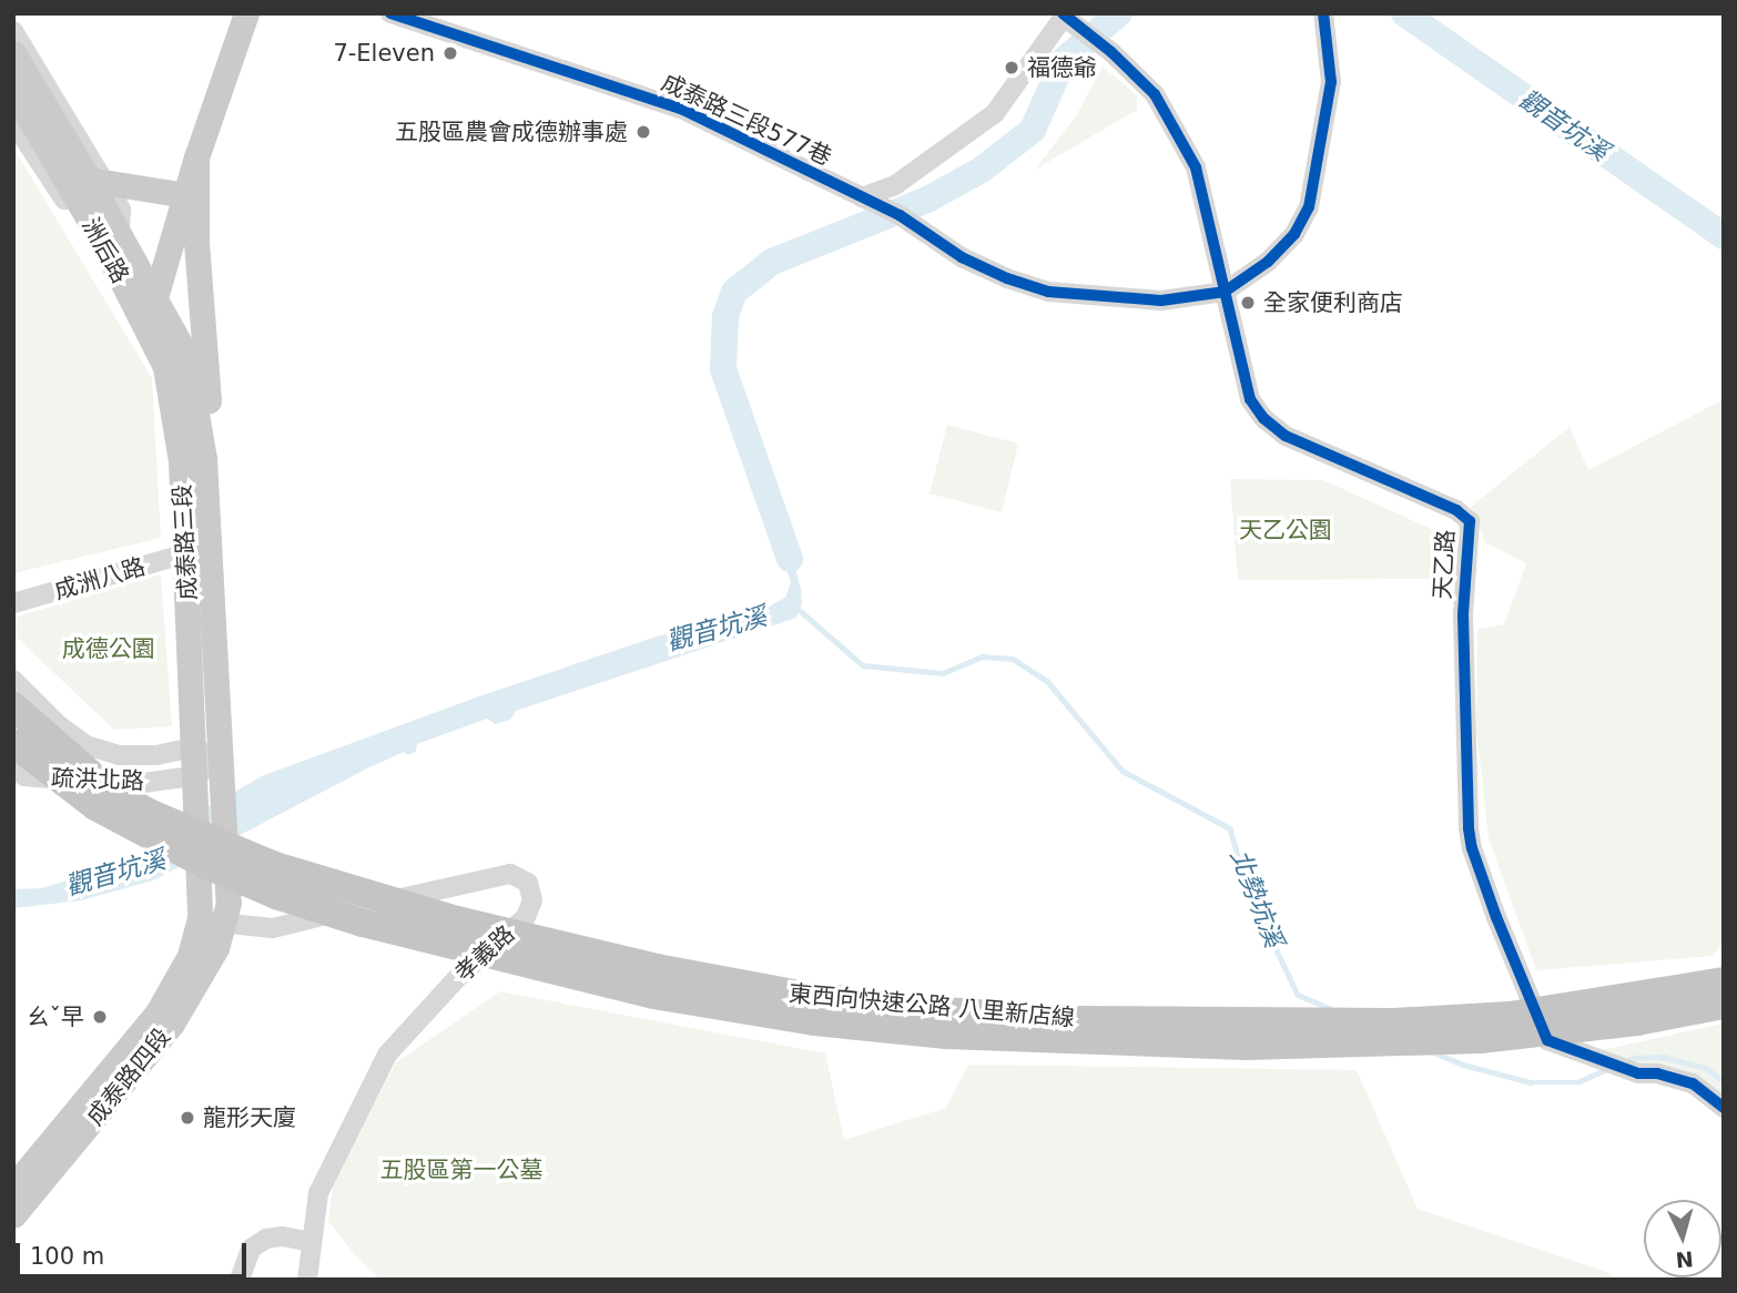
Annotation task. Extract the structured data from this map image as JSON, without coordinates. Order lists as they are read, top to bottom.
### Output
{
  "streets": {
    "highway": ["東西向快速公路 八里新店線"],
    "main road": ["洲后路", "成泰路三段", "成泰路四段"],
    "street": [
      "成泰路三段577巷",
      "天乙路",
      "成洲八路",
      "疏洪北路",
      "孝義路"
    ]
  },
  "crossings": [
    ["成泰路三段577巷", "天乙路"],
    ["洲后路", "成泰路三段"],
    ["成泰路三段", "成洲八路"],
    ["成泰路三段", "疏洪北路"],
    ["成泰路三段", "孝義路"],
    ["成泰路三段", "成泰路四段"],
    ["孝義路", "成泰路四段"]
  ],
  "water": ["觀音坑溪", "北勢坑溪"],
  "parks": ["天乙公園", "成德公園", "五股區第一公墓"],
  "places": [
    "7-Eleven",
    "福德爺",
    "五股區農會成德辦事處",
    "全家便利商店",
    "ㄠˇ早",
    "龍形天廈"
  ],
  "scale_bar": "100 m",
  "north": "bottom"
}
